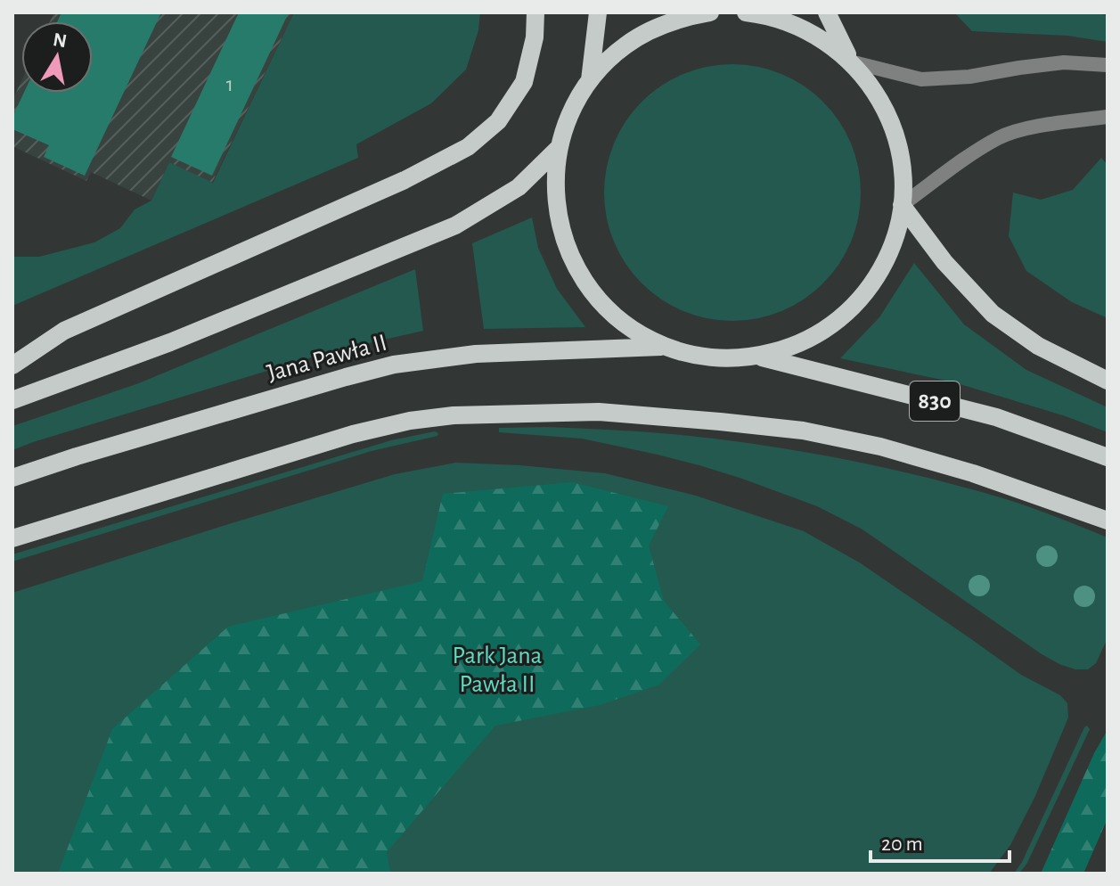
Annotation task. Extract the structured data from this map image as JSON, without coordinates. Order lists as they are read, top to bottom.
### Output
{
  "streets": {
    "main road": ["Jana Pawła II", "830"]
  },
  "crossings": [
    ["Jana Pawła II", "830"]
  ],
  "parks": ["Park Jana Pawła II"],
  "house_numbers": ["1"],
  "scale_bar": "20 m",
  "north": "top"
}
